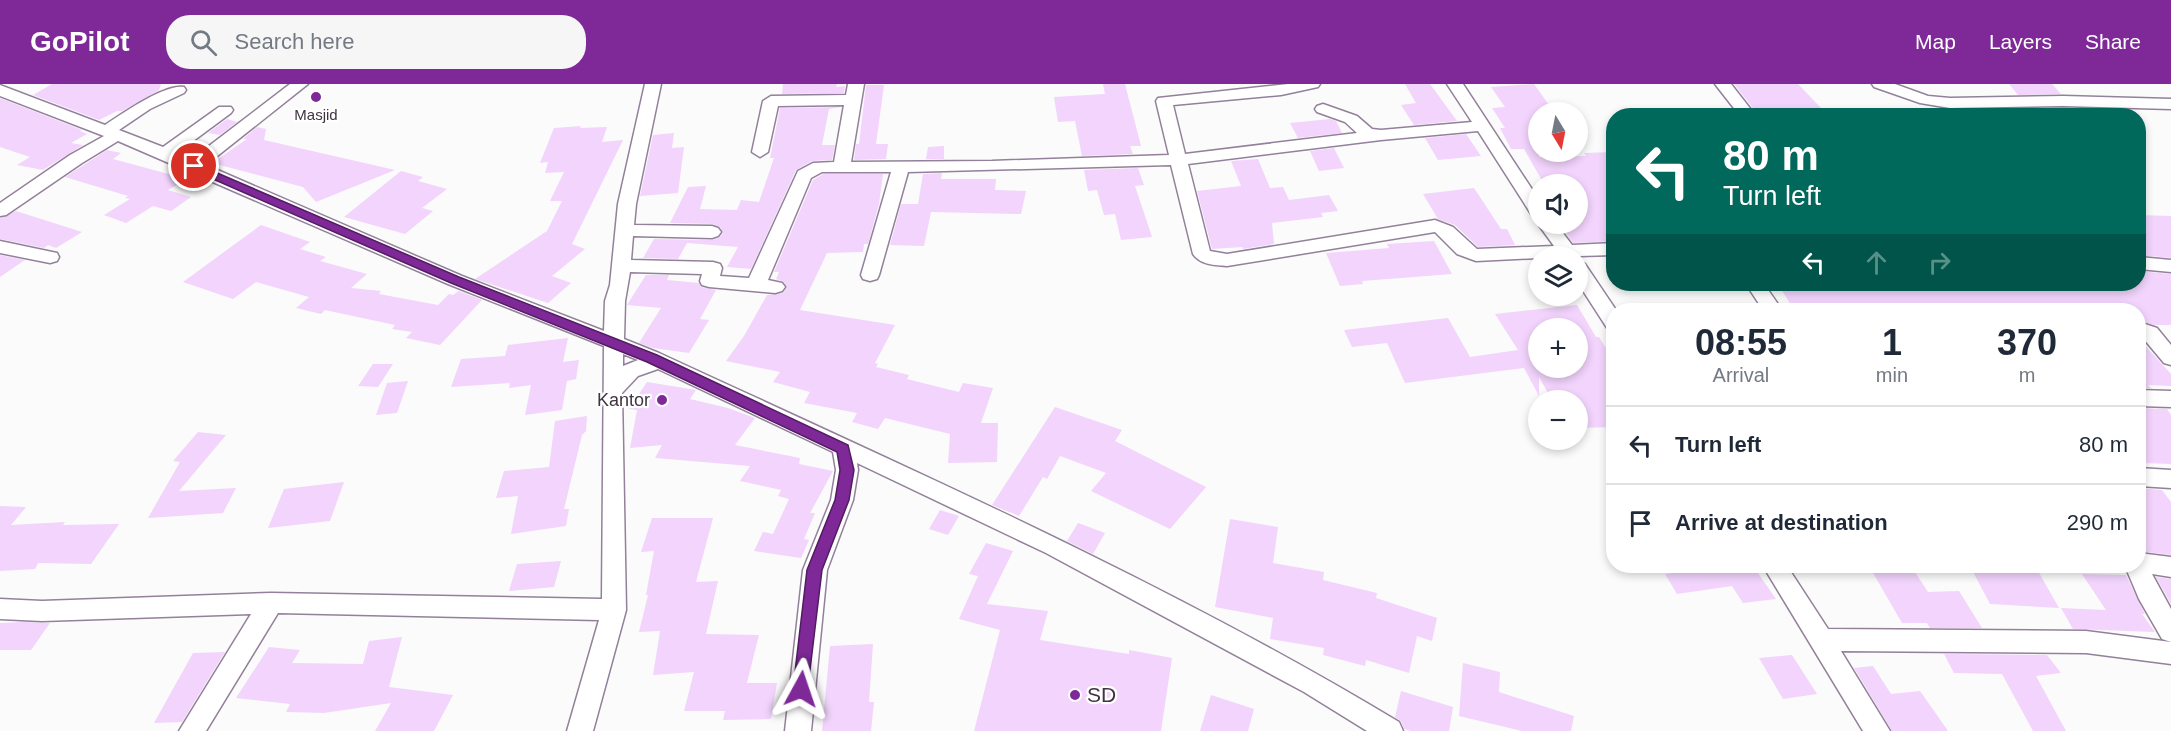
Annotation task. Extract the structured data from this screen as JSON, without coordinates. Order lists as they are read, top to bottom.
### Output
{
  "places": ["Masjid", "Kantor", "SD"],
  "north": "bottom",
  "page": {
    "header": "GoPilot",
    "search": "Search here",
    "nav": ["Map", "Layers", "Share"],
    "map_buttons": ["+", "−"],
    "turn": ["80 m", "Turn left"],
    "eta": [
      "08:55",
      "Arrival",
      "1",
      "min",
      "370",
      "m"
    ],
    "list": [
      {
        "name": "Turn left",
        "value": "80 m"
      },
      {
        "name": "Arrive at destination",
        "value": "290 m"
      }
    ]
  }
}
